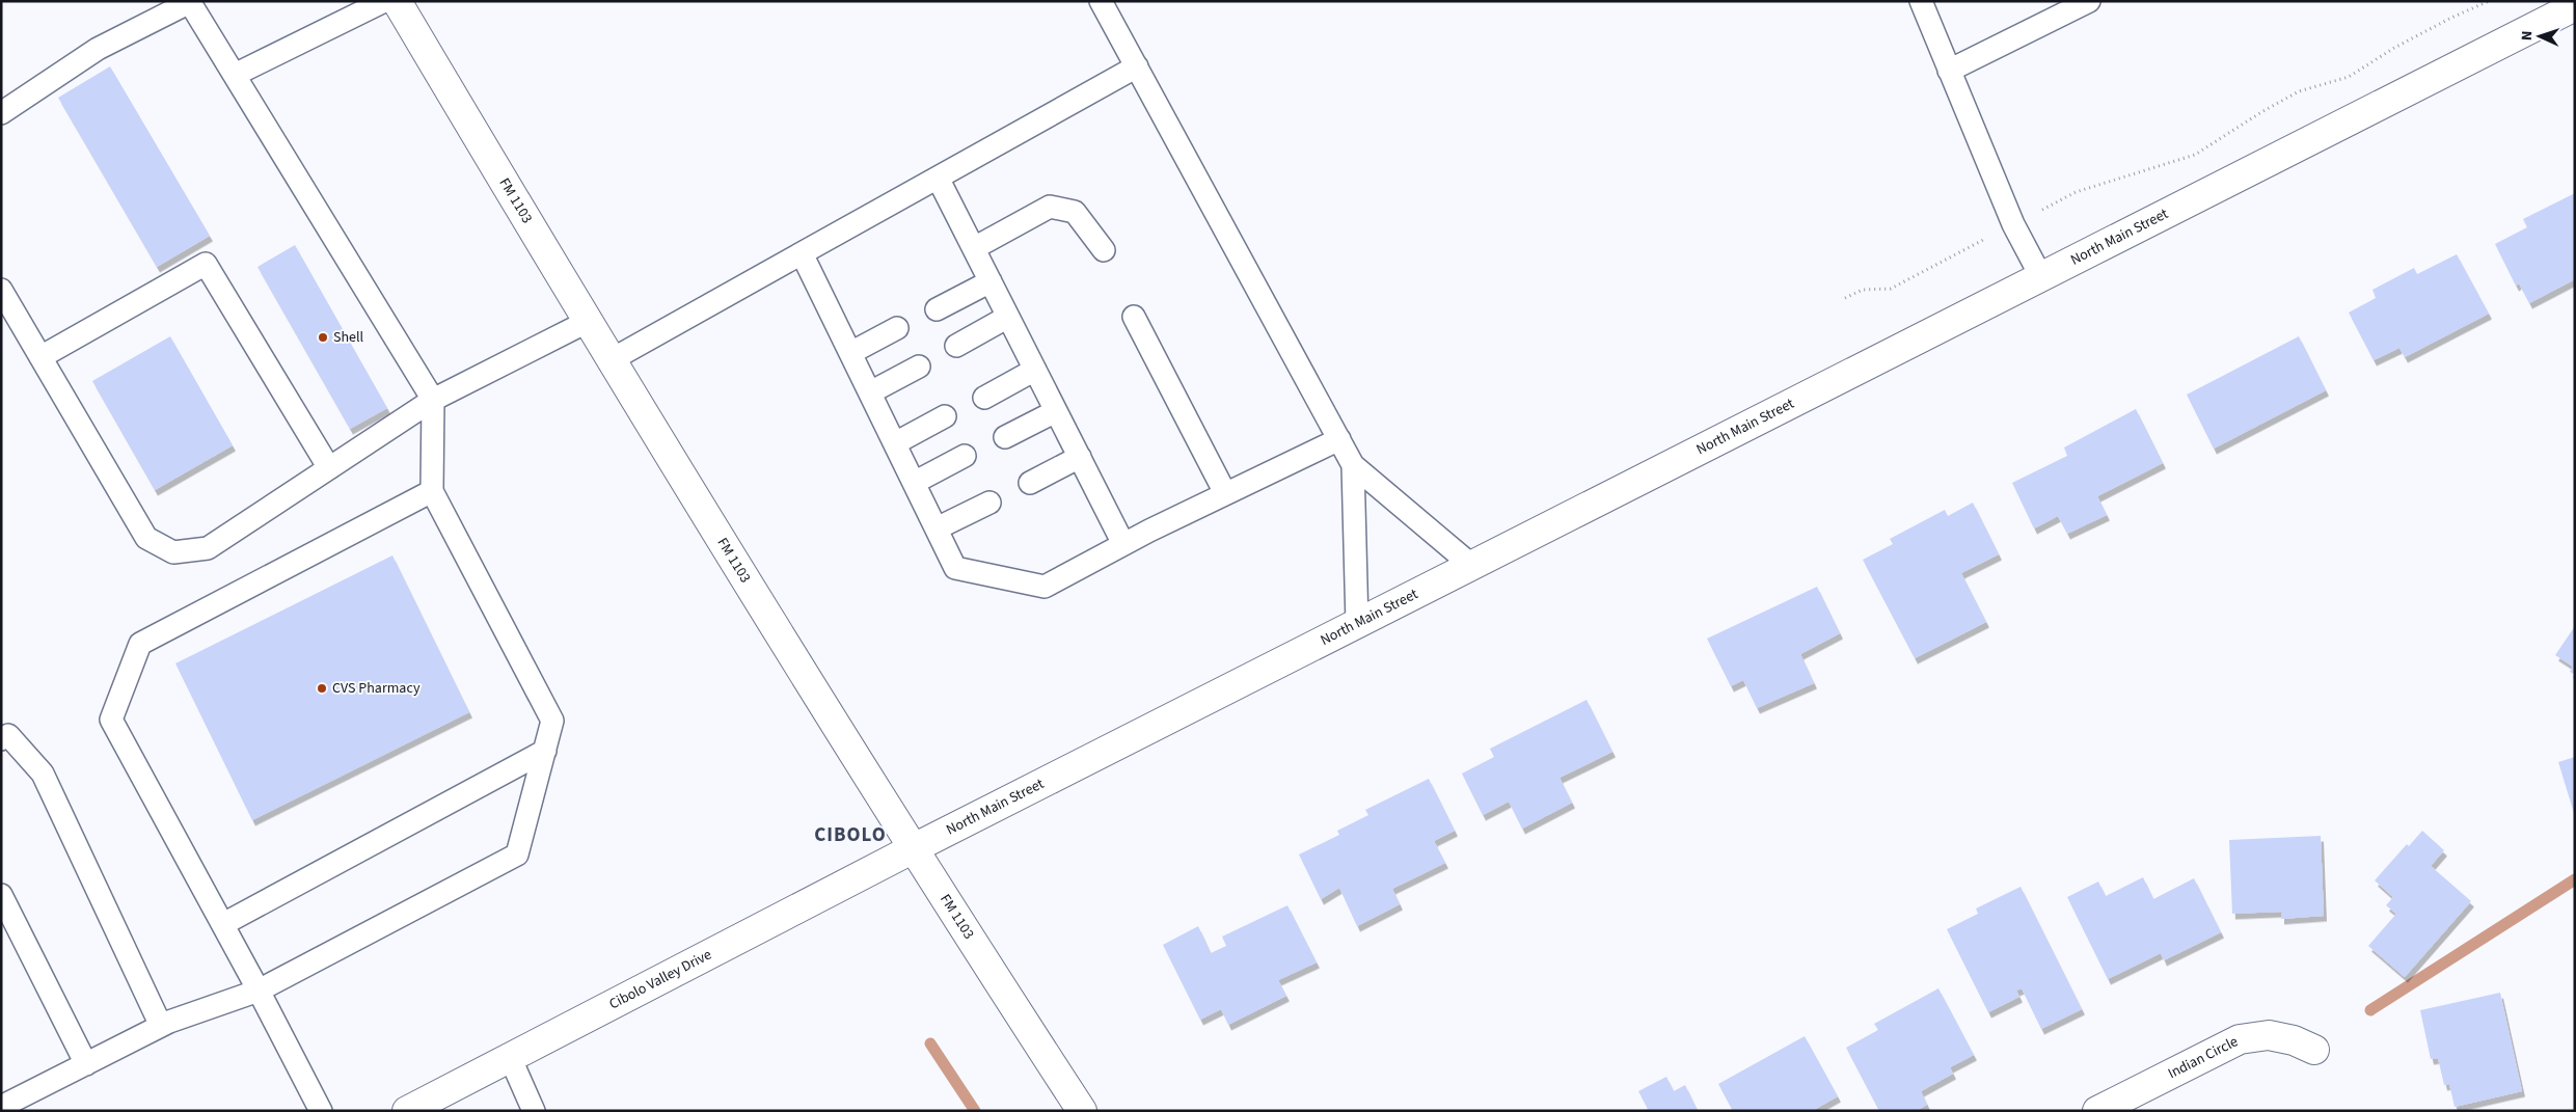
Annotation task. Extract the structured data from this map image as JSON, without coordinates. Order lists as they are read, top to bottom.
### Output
{
  "streets": {
    "street": [
      "FM 1103",
      "North Main Street",
      "Cibolo Valley Drive",
      "Indian Circle"
    ]
  },
  "crossings": [
    ["FM 1103", "North Main Street"],
    ["FM 1103", "Cibolo Valley Drive"],
    ["North Main Street", "Cibolo Valley Drive"]
  ],
  "districts": ["CIBOLO"],
  "places": ["Shell", "CVS Pharmacy"],
  "north": "left"
}
